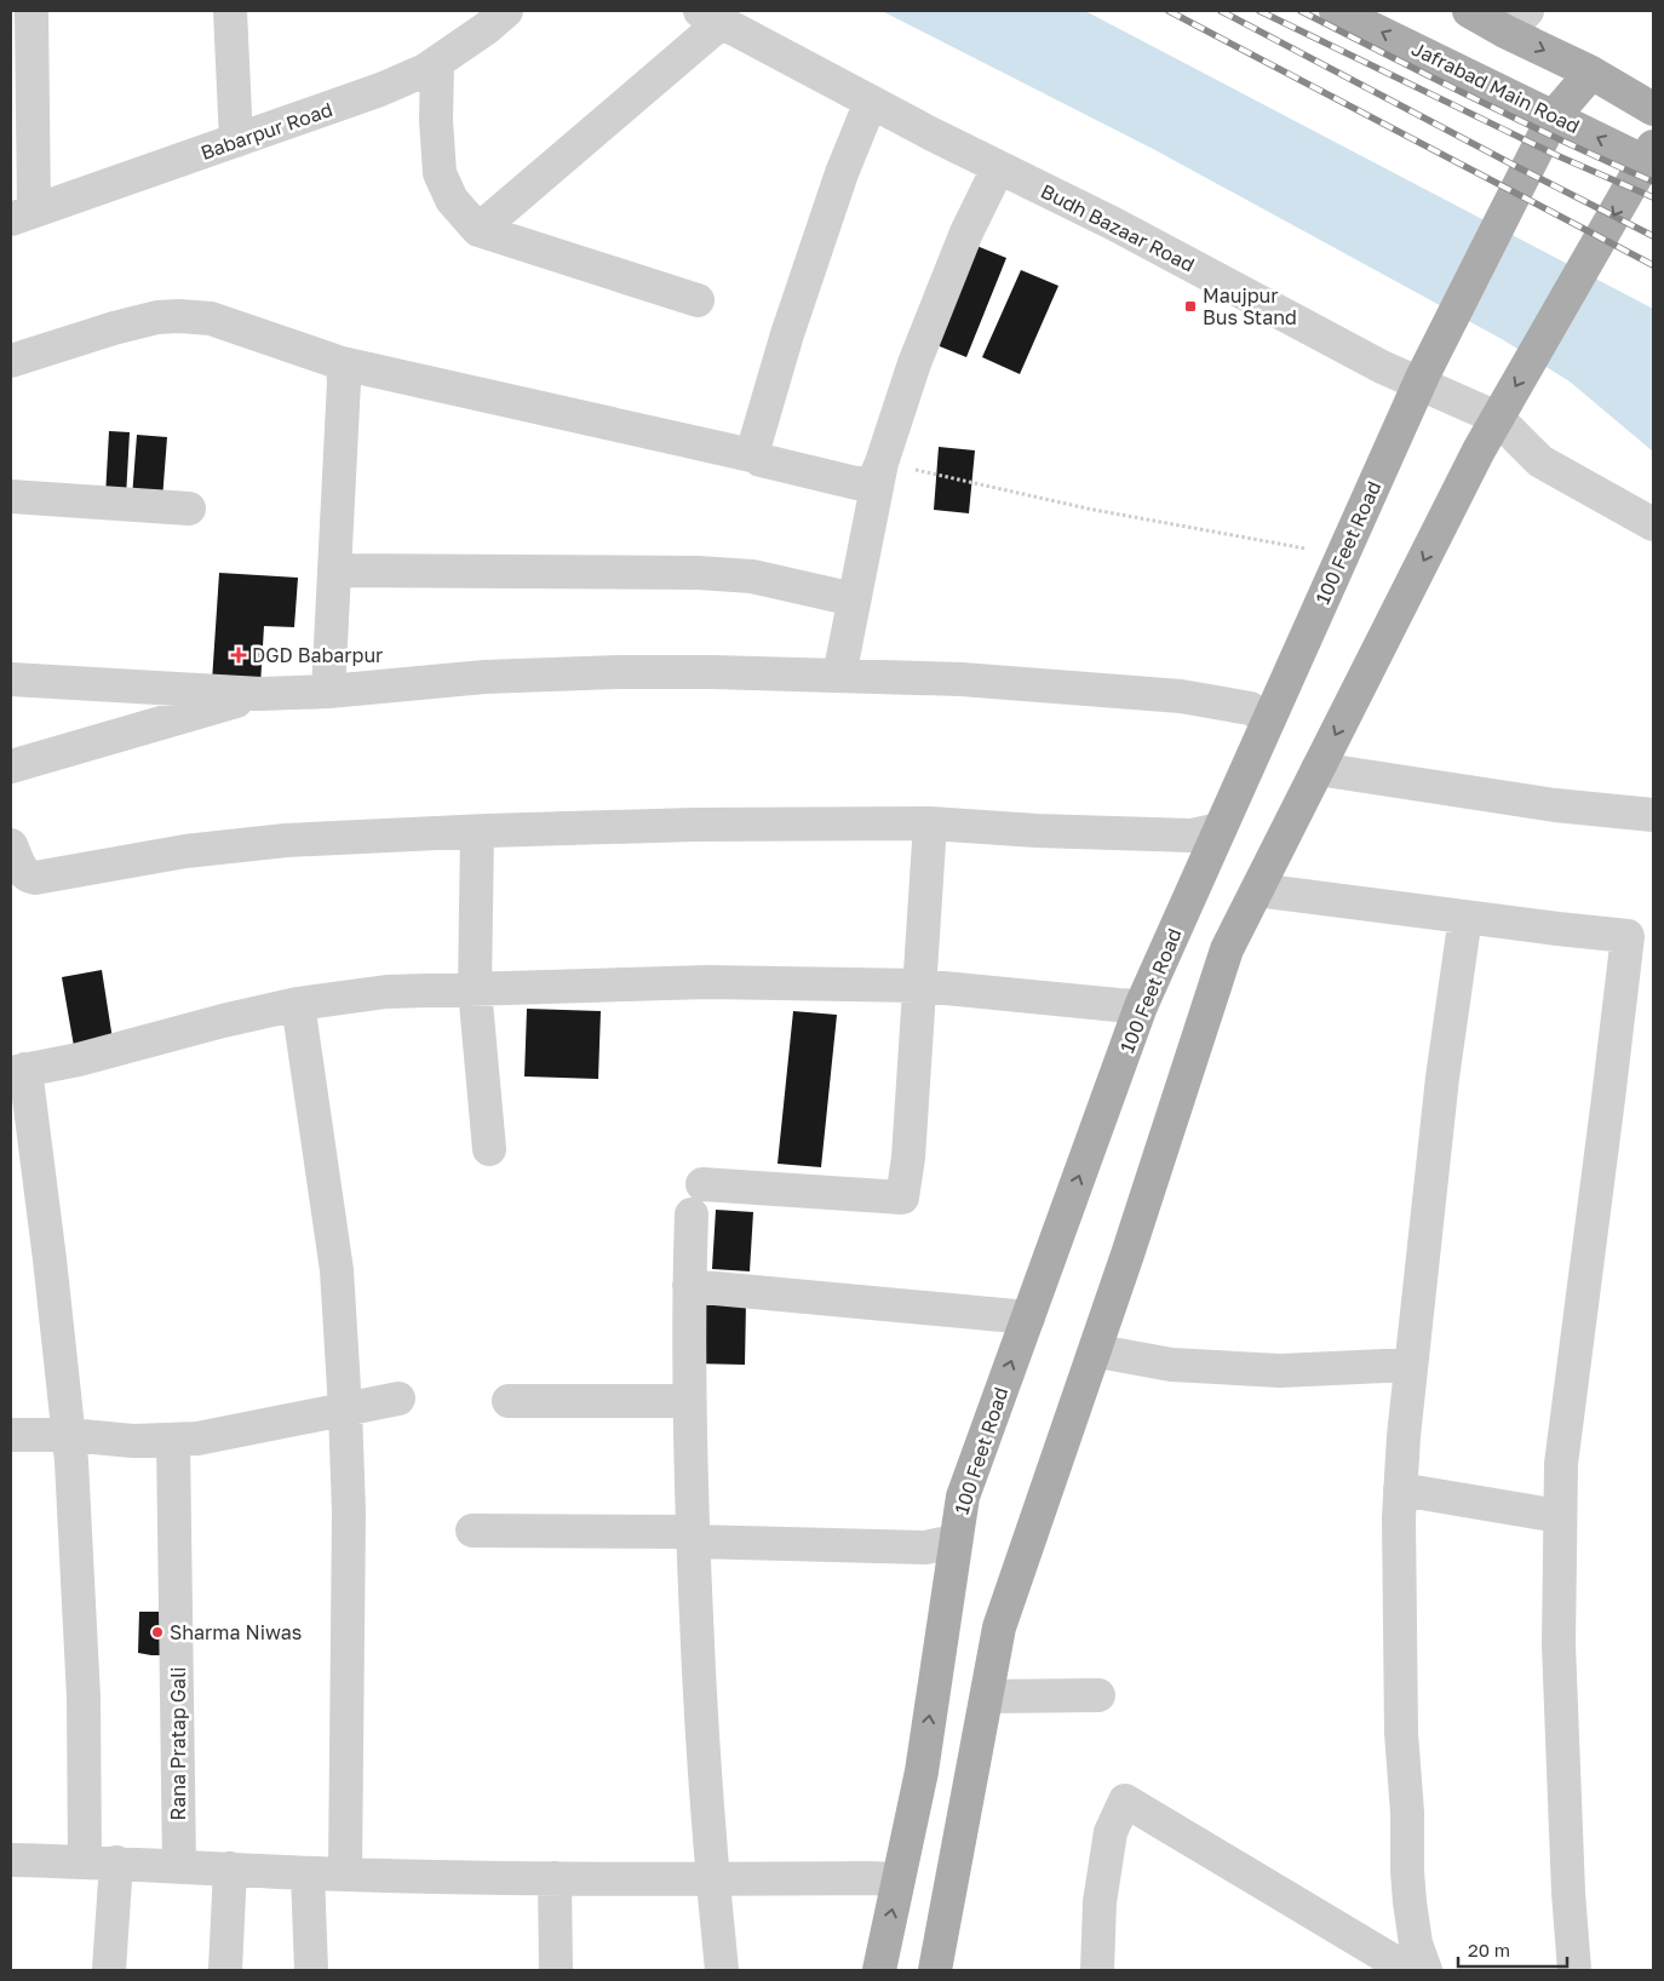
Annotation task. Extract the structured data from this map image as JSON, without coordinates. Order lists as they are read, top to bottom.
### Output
{
  "streets": {
    "main road": ["Jafrabad Main Road", "100 Feet Road"],
    "street": ["Babarpur Road", "Budh Bazaar Road", "Rana Pratap Gali"]
  },
  "crossings": [
    ["Jafrabad Main Road", "100 Feet Road"],
    ["Budh Bazaar Road", "100 Feet Road"]
  ],
  "places": {
    "transit": ["Maujpur Bus Stand"],
    "health": ["DGD Babarpur"],
    "other": ["Sharma Niwas"]
  },
  "scale_bar": "20 m"
}
